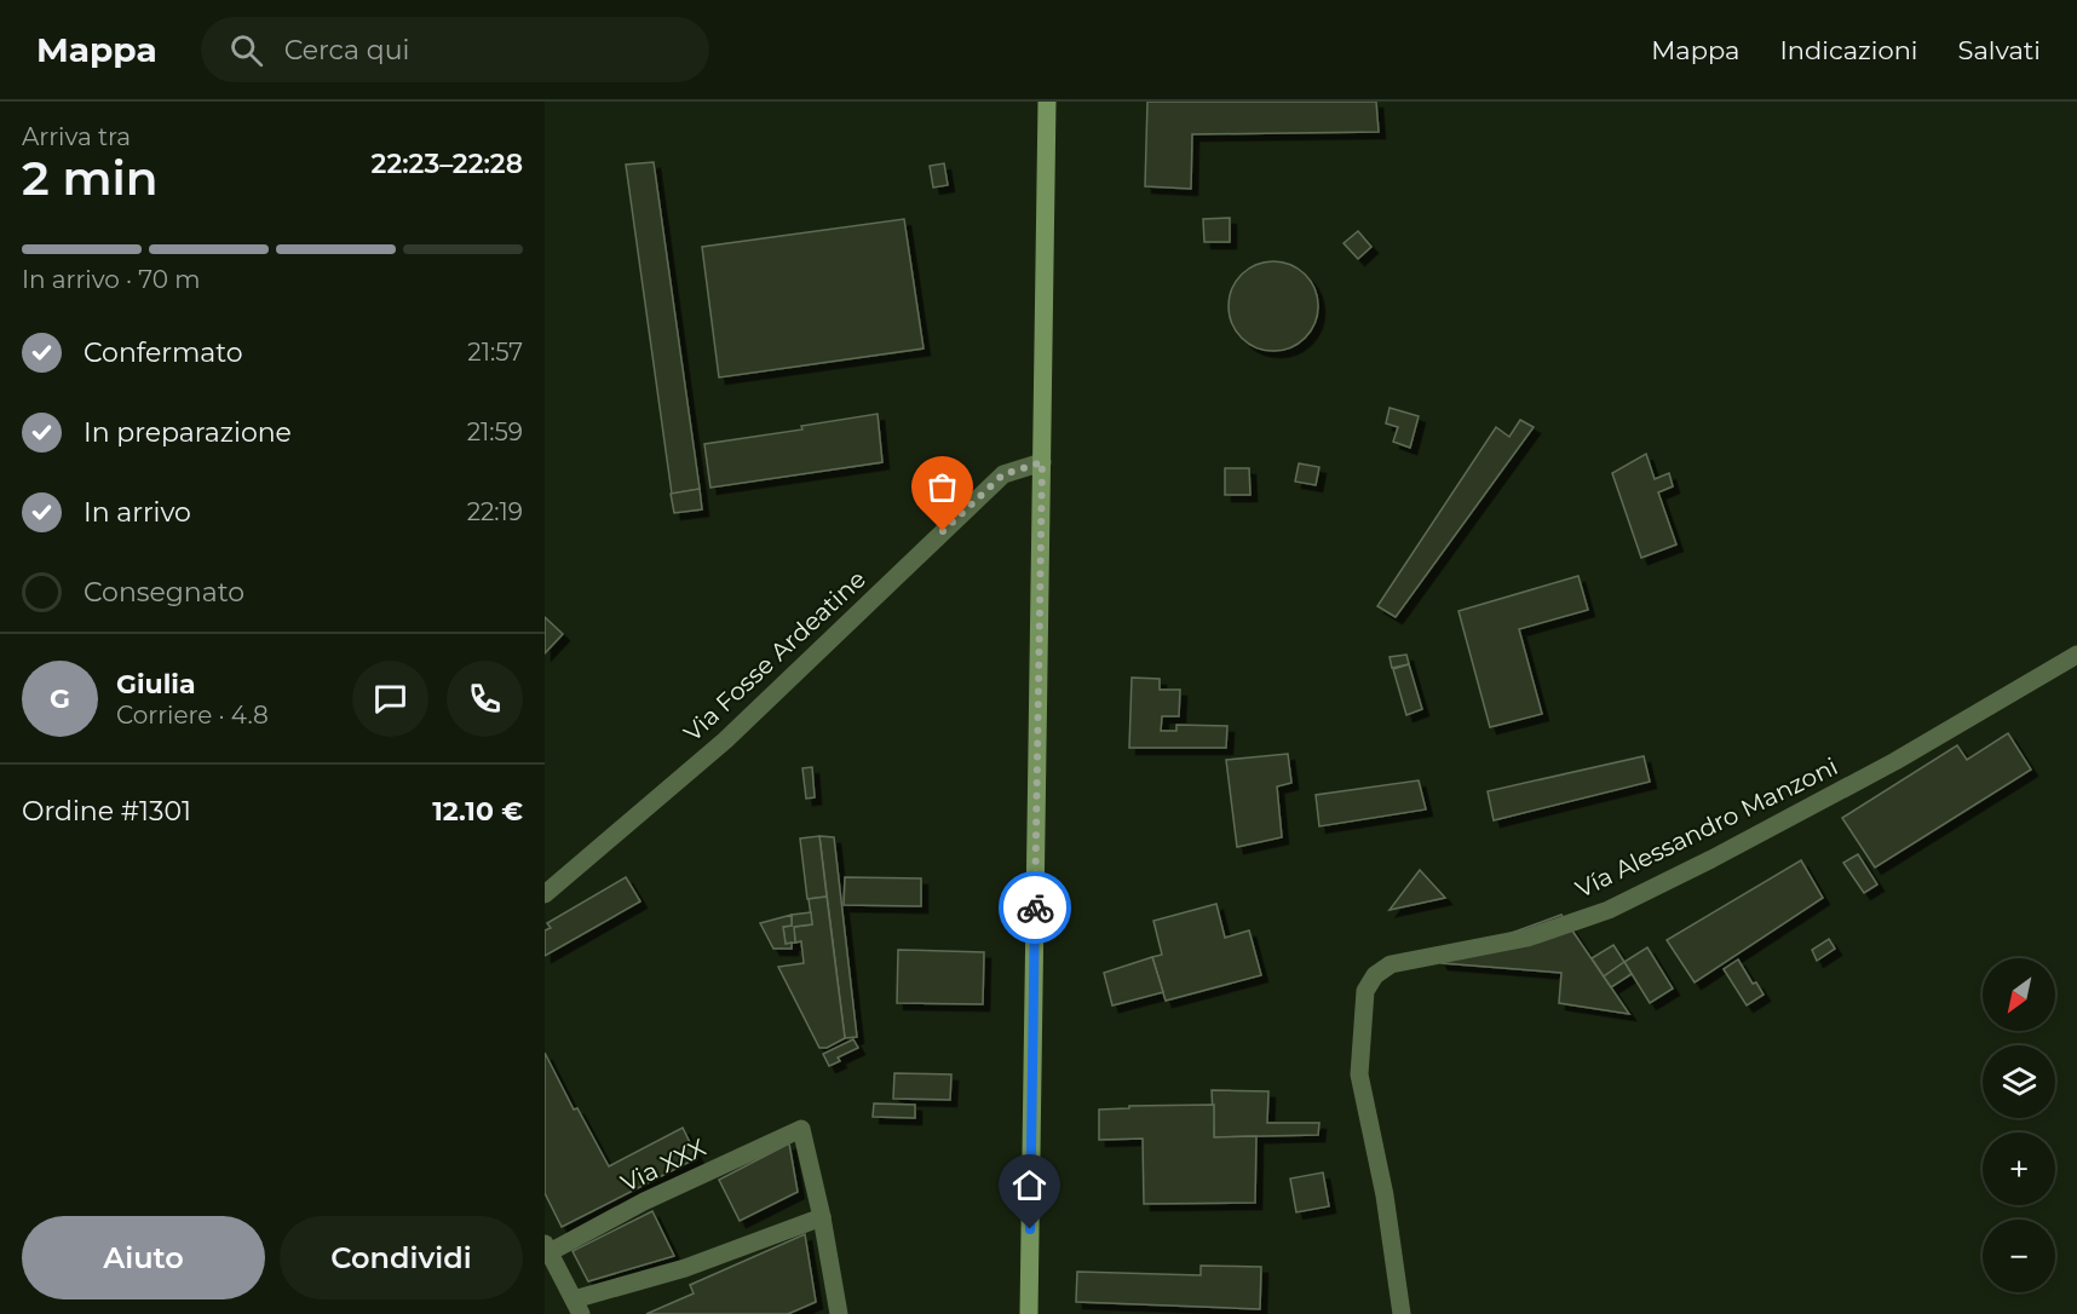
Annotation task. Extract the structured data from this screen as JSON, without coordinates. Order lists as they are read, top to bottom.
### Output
{
  "streets": {
    "street": ["Via Fosse Ardeatine", "Vía Alessandro Manzoni", "Via XXX"]
  },
  "north": "bottom left",
  "page": {
    "header": "Mappa",
    "search": "Cerca qui",
    "nav": ["Mappa", "Indicazioni", "Salvati"],
    "heading": ["2 min", "Arriva tra", "22:23–22:28"],
    "panel": [
      "Giulia",
      "Corriere · 4.8",
      "Ordine #1301",
      "12.10 €"
    ],
    "bar": "In arrivo · 70 m",
    "list": [
      ["Confermato", "21:57"],
      ["In preparazione", "21:59"],
      ["In arrivo", "22:19"],
      "Consegnato"
    ],
    "round": "G",
    "map_buttons": ["+", "−"],
    "buttons": ["Aiuto", "Condividi"]
  }
}
